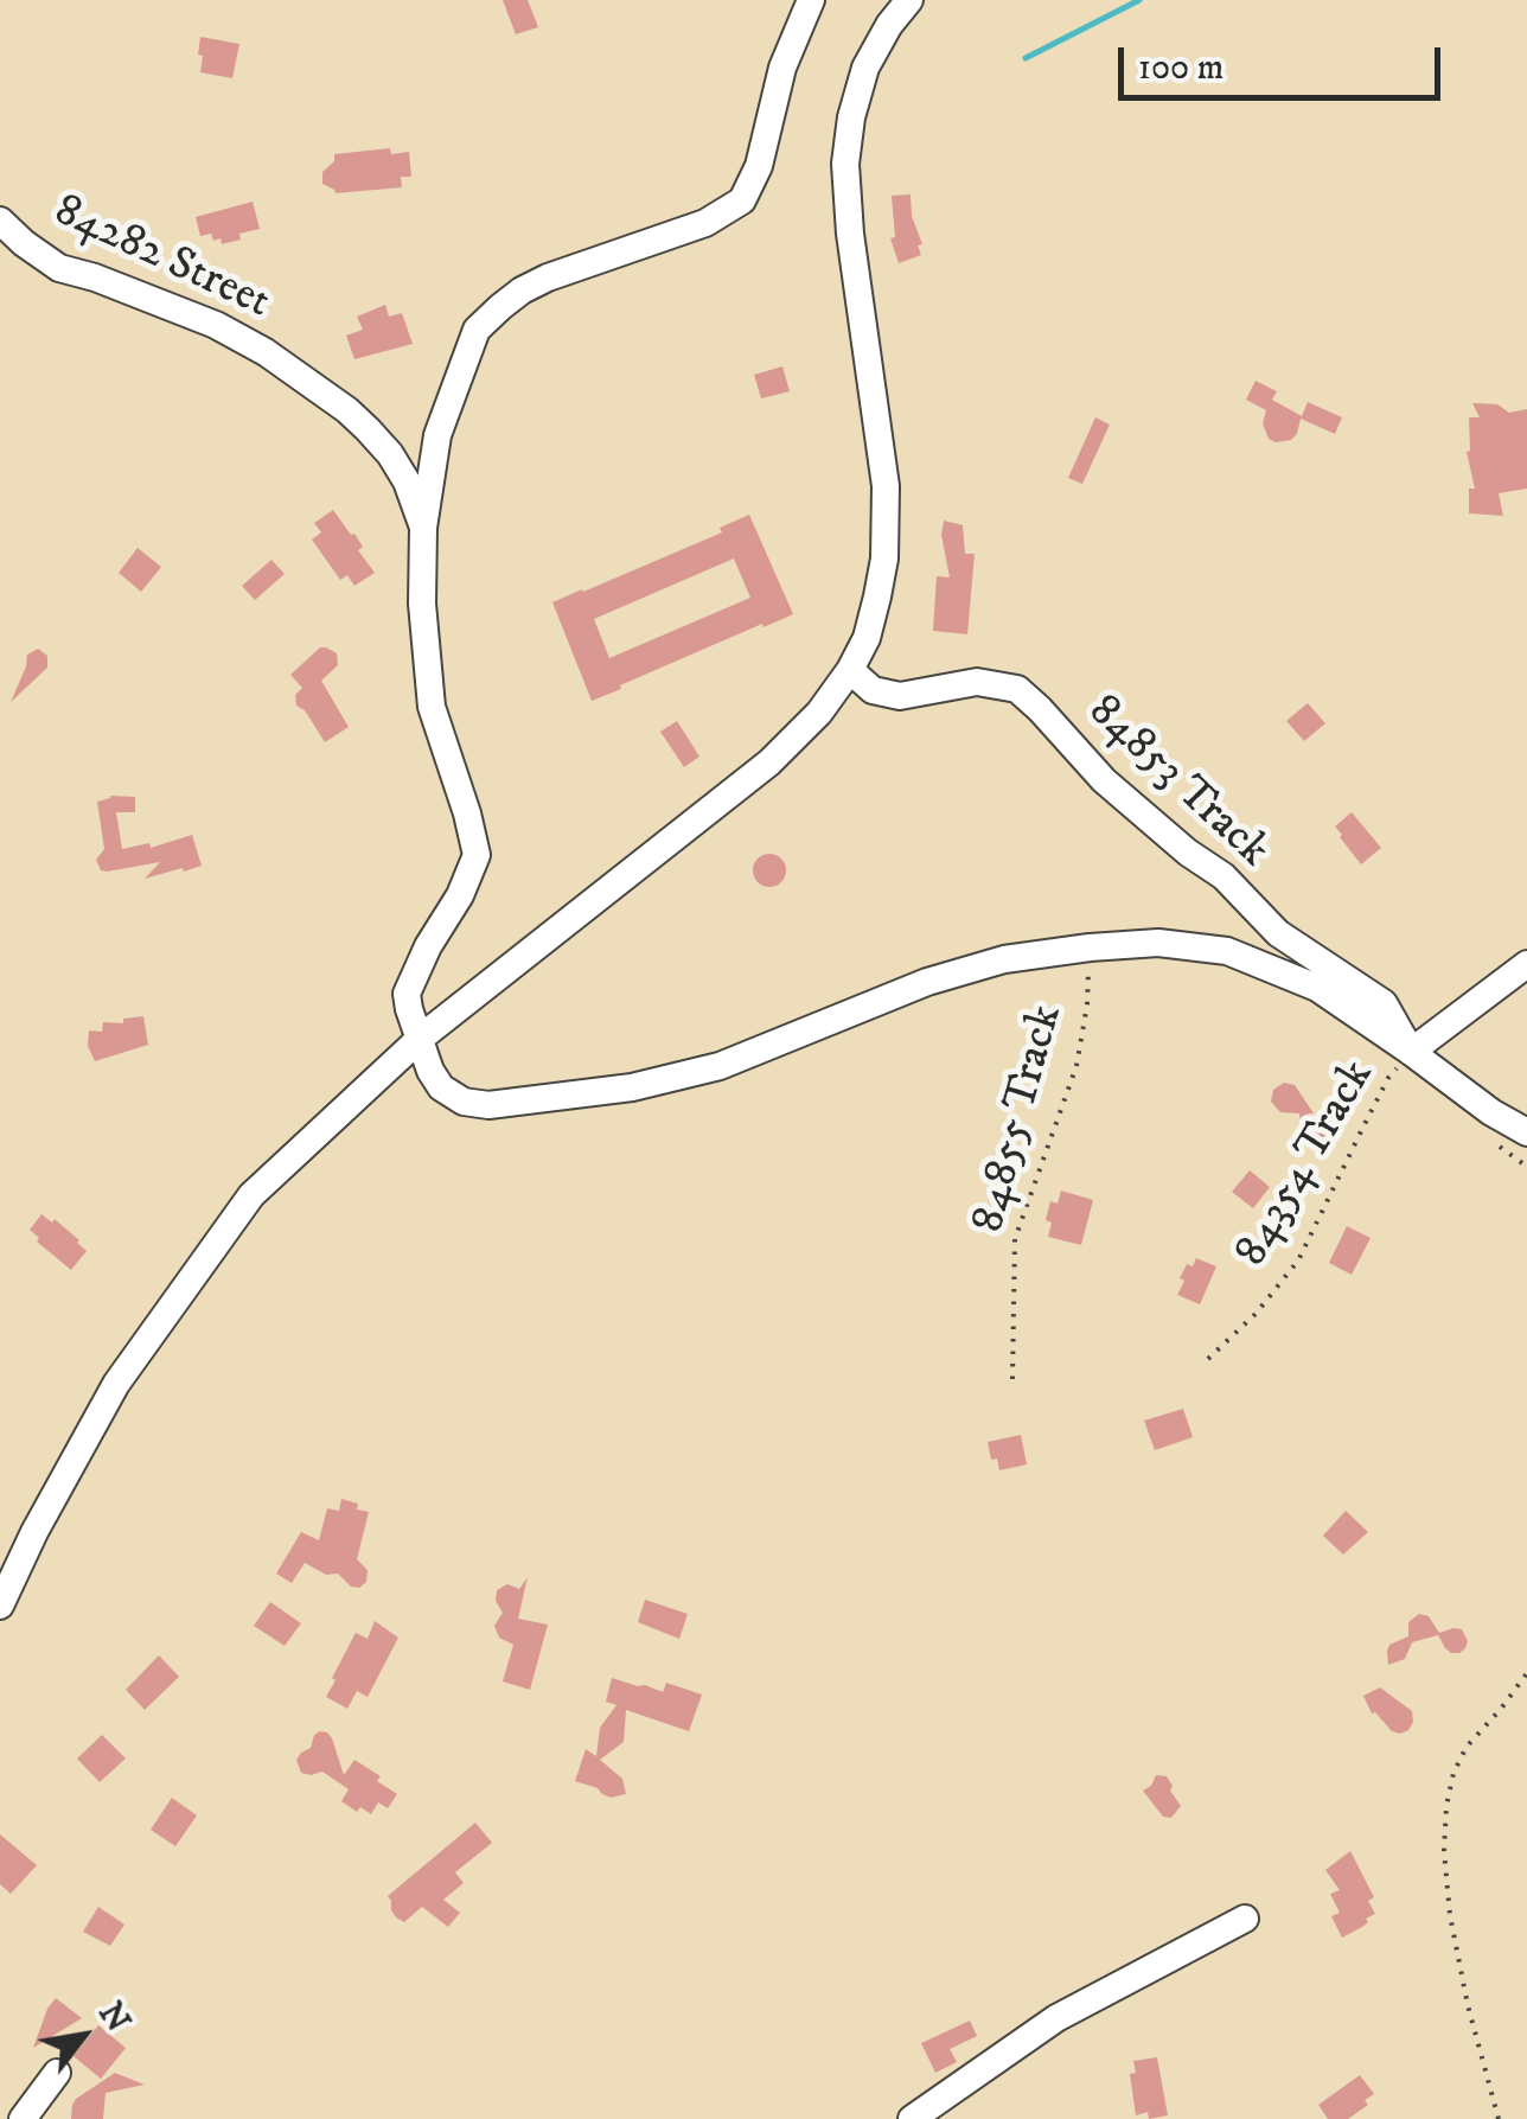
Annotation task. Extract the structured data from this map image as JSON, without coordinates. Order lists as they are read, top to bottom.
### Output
{
  "streets": {
    "street": ["84282 Street", "84853 Track"],
    "path": ["84855 Track", "84354 Track"]
  },
  "crossings": [
    ["84853 Track", "84354 Track"]
  ],
  "scale_bar": "100 m",
  "north": "top right"
}
